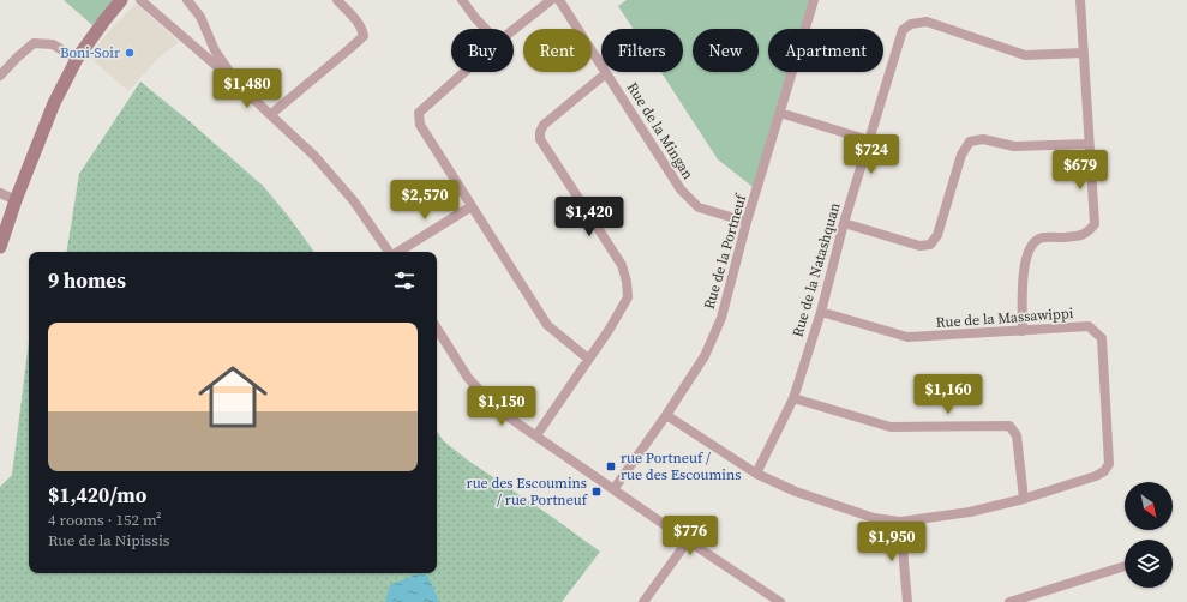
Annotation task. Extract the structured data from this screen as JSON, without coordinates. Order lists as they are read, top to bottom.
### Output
{
  "streets": {
    "street": [
      "Rue de la Mingan",
      "Rue de la Portneuf",
      "Rue de la Natashquan",
      "Rue de la Massawippi"
    ]
  },
  "crossings": [
    ["Rue de la Mingan", "Rue de la Portneuf"],
    ["Rue de la Portneuf", "Rue de la Massawippi"],
    ["Rue de la Natashquan", "Rue de la Massawippi"]
  ],
  "places": {
    "other": ["Boni-Soir"],
    "transit": ["rue Portneuf / rue des Escoumins", "rue des Escoumins / rue Portneuf"]
  },
  "north": "bottom right",
  "page": {
    "chip": [
      "Buy",
      "Rent",
      "Filters",
      "New",
      "Apartment"
    ],
    "price": [
      "$1,480",
      "$724",
      "$679",
      "$2,570",
      "$1,420",
      "$1,160",
      "$1,150",
      "$776",
      "$1,950"
    ],
    "heading": "9 homes",
    "list": [
      {
        "name": "$1,420/mo",
        "note": "4 rooms · 152 m² · Rue de la Nipissis"
      }
    ]
  }
}
